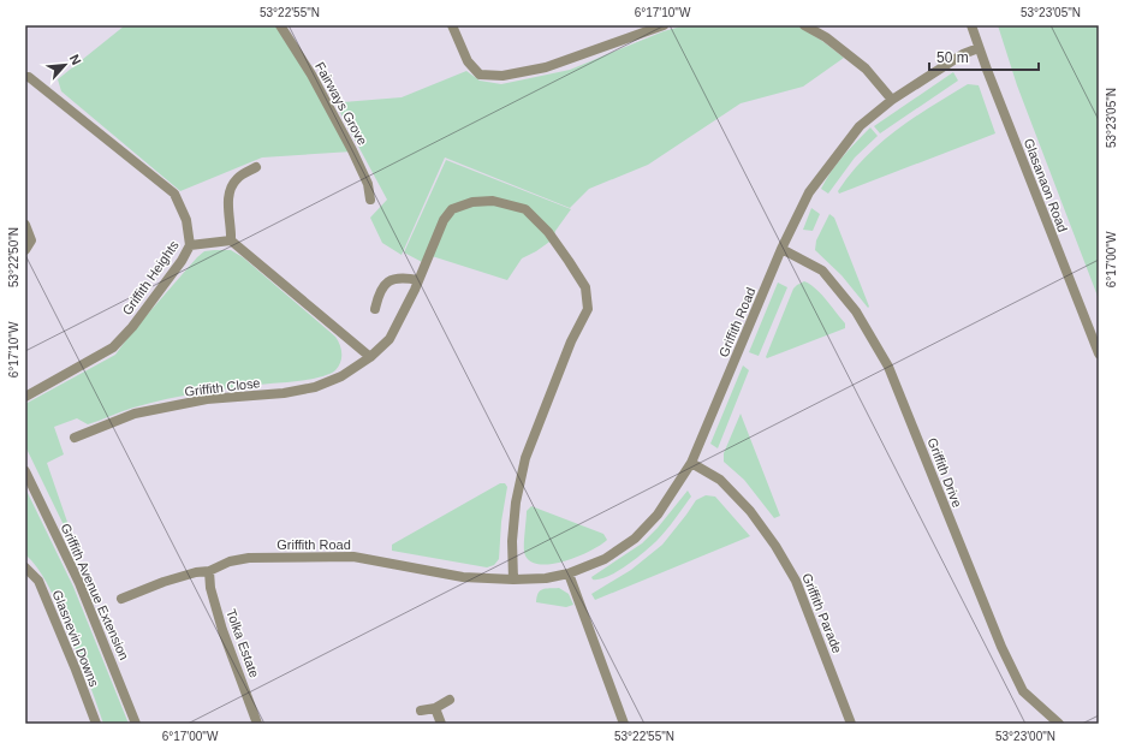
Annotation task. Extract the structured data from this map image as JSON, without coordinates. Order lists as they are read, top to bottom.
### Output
{
  "streets": {
    "street": [
      "Fairways Grove",
      "Glasanaon Road",
      "Griffith Heights",
      "Griffith Road",
      "Griffith Close",
      "Griffith Drive",
      "Griffith Avenue Extension",
      "Griffith Parade",
      "Glasnevin Downs",
      "Tolka Estate"
    ]
  },
  "crossings": [
    ["Glasanaon Road", "Griffith Road"],
    ["Griffith Road", "Griffith Close"],
    ["Griffith Road", "Griffith Drive"],
    ["Griffith Road", "Griffith Parade"],
    ["Griffith Road", "Tolka Estate"]
  ],
  "scale_bar": "50 m",
  "north": "top right",
  "coordinates": [
    "53°22'55\"N",
    "6°17'10\"W",
    "53°23'05\"N",
    "53°22'50\"N",
    "6°17'00\"W",
    "53°23'00\"N"
  ]
}
